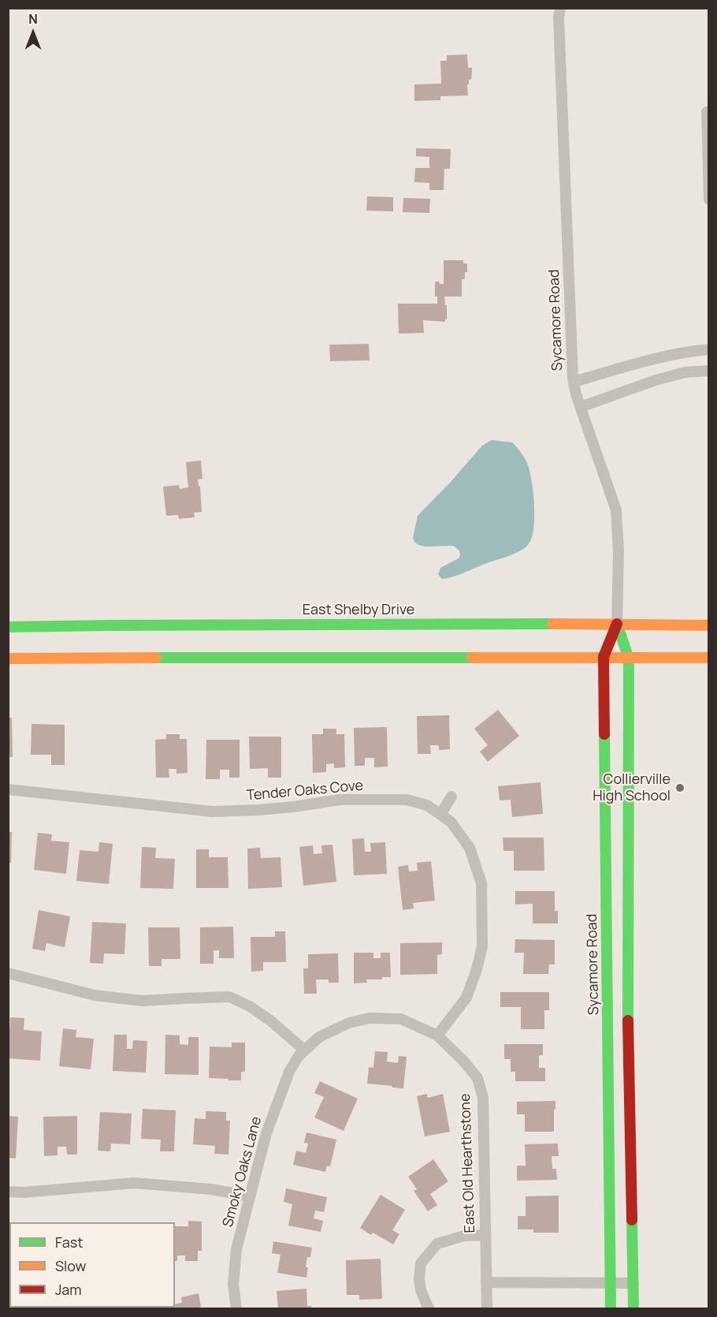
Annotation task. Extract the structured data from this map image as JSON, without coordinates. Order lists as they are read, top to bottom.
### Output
{
  "streets": {
    "main road": ["Sycamore Road", "East Shelby Drive"],
    "street": ["Tender Oaks Cove", "East Old Hearthstone", "Smoky Oaks Lane"]
  },
  "crossings": [
    ["Sycamore Road", "East Shelby Drive"],
    ["Tender Oaks Cove", "East Old Hearthstone"],
    ["East Old Hearthstone", "Smoky Oaks Lane"]
  ],
  "places": ["Collierville High School"],
  "legend": ["Fast", "Slow", "Jam"],
  "north": "top"
}
